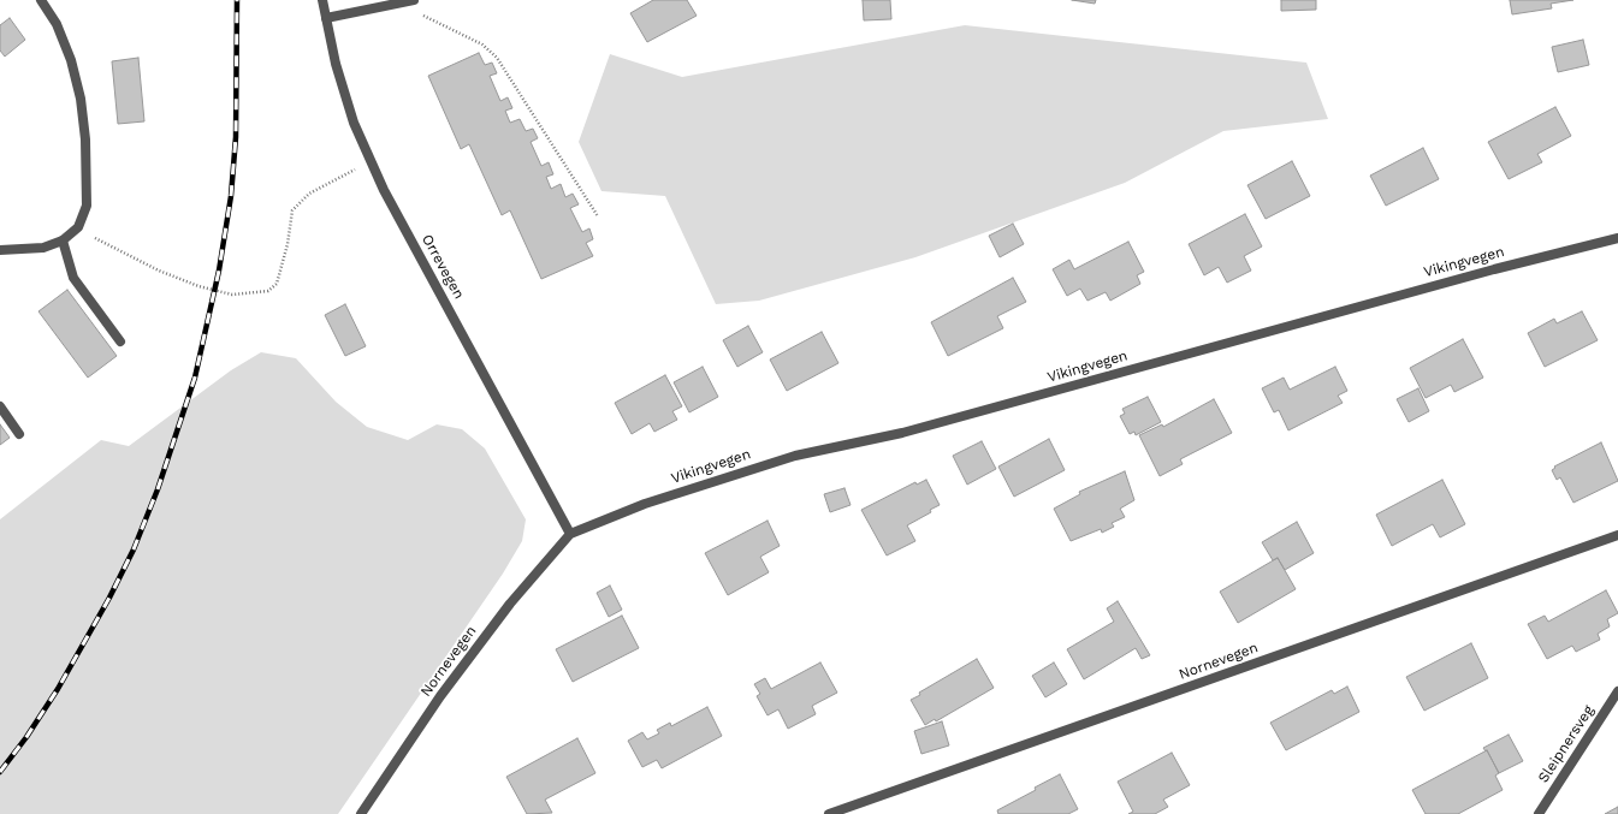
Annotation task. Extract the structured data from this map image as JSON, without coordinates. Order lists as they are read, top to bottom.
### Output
{
  "streets": {
    "street": [
      "Vikingvegen",
      "Orrevegen",
      "Nornevegen",
      "Sleipnersveg"
    ]
  },
  "crossings": [
    ["Vikingvegen", "Orrevegen"],
    ["Vikingvegen", "Nornevegen"],
    ["Orrevegen", "Nornevegen"]
  ]
}
